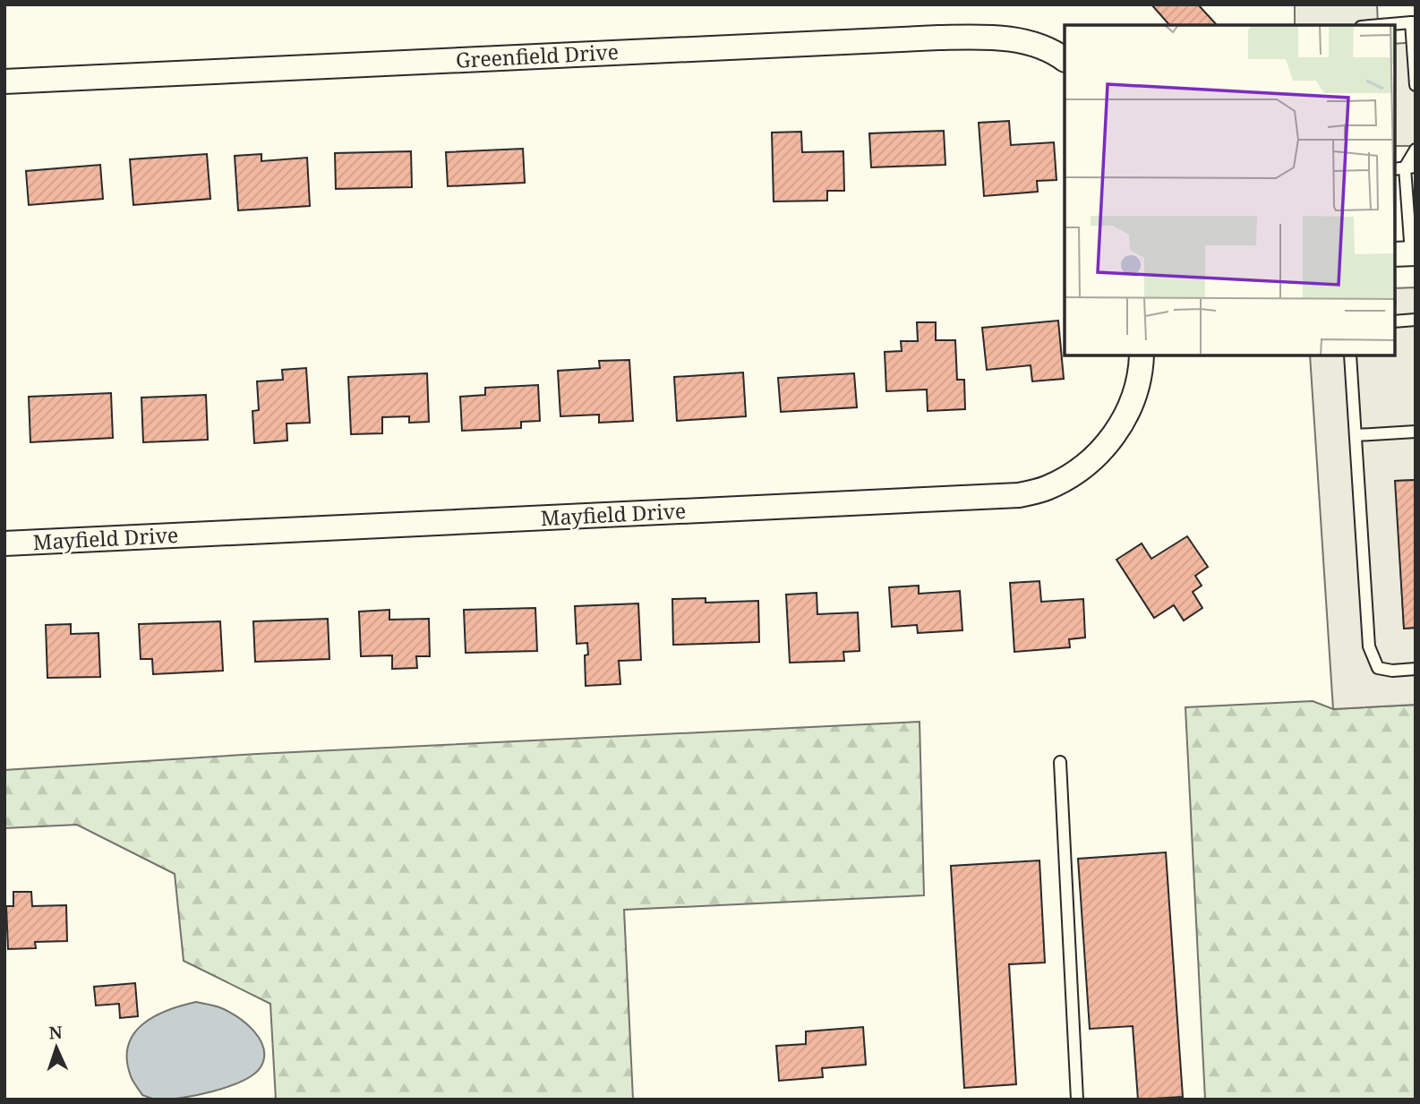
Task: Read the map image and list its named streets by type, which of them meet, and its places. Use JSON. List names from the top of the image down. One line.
{"streets":{"street":["Greenfield Drive","Mayfield Drive"]},"north":"top"}
